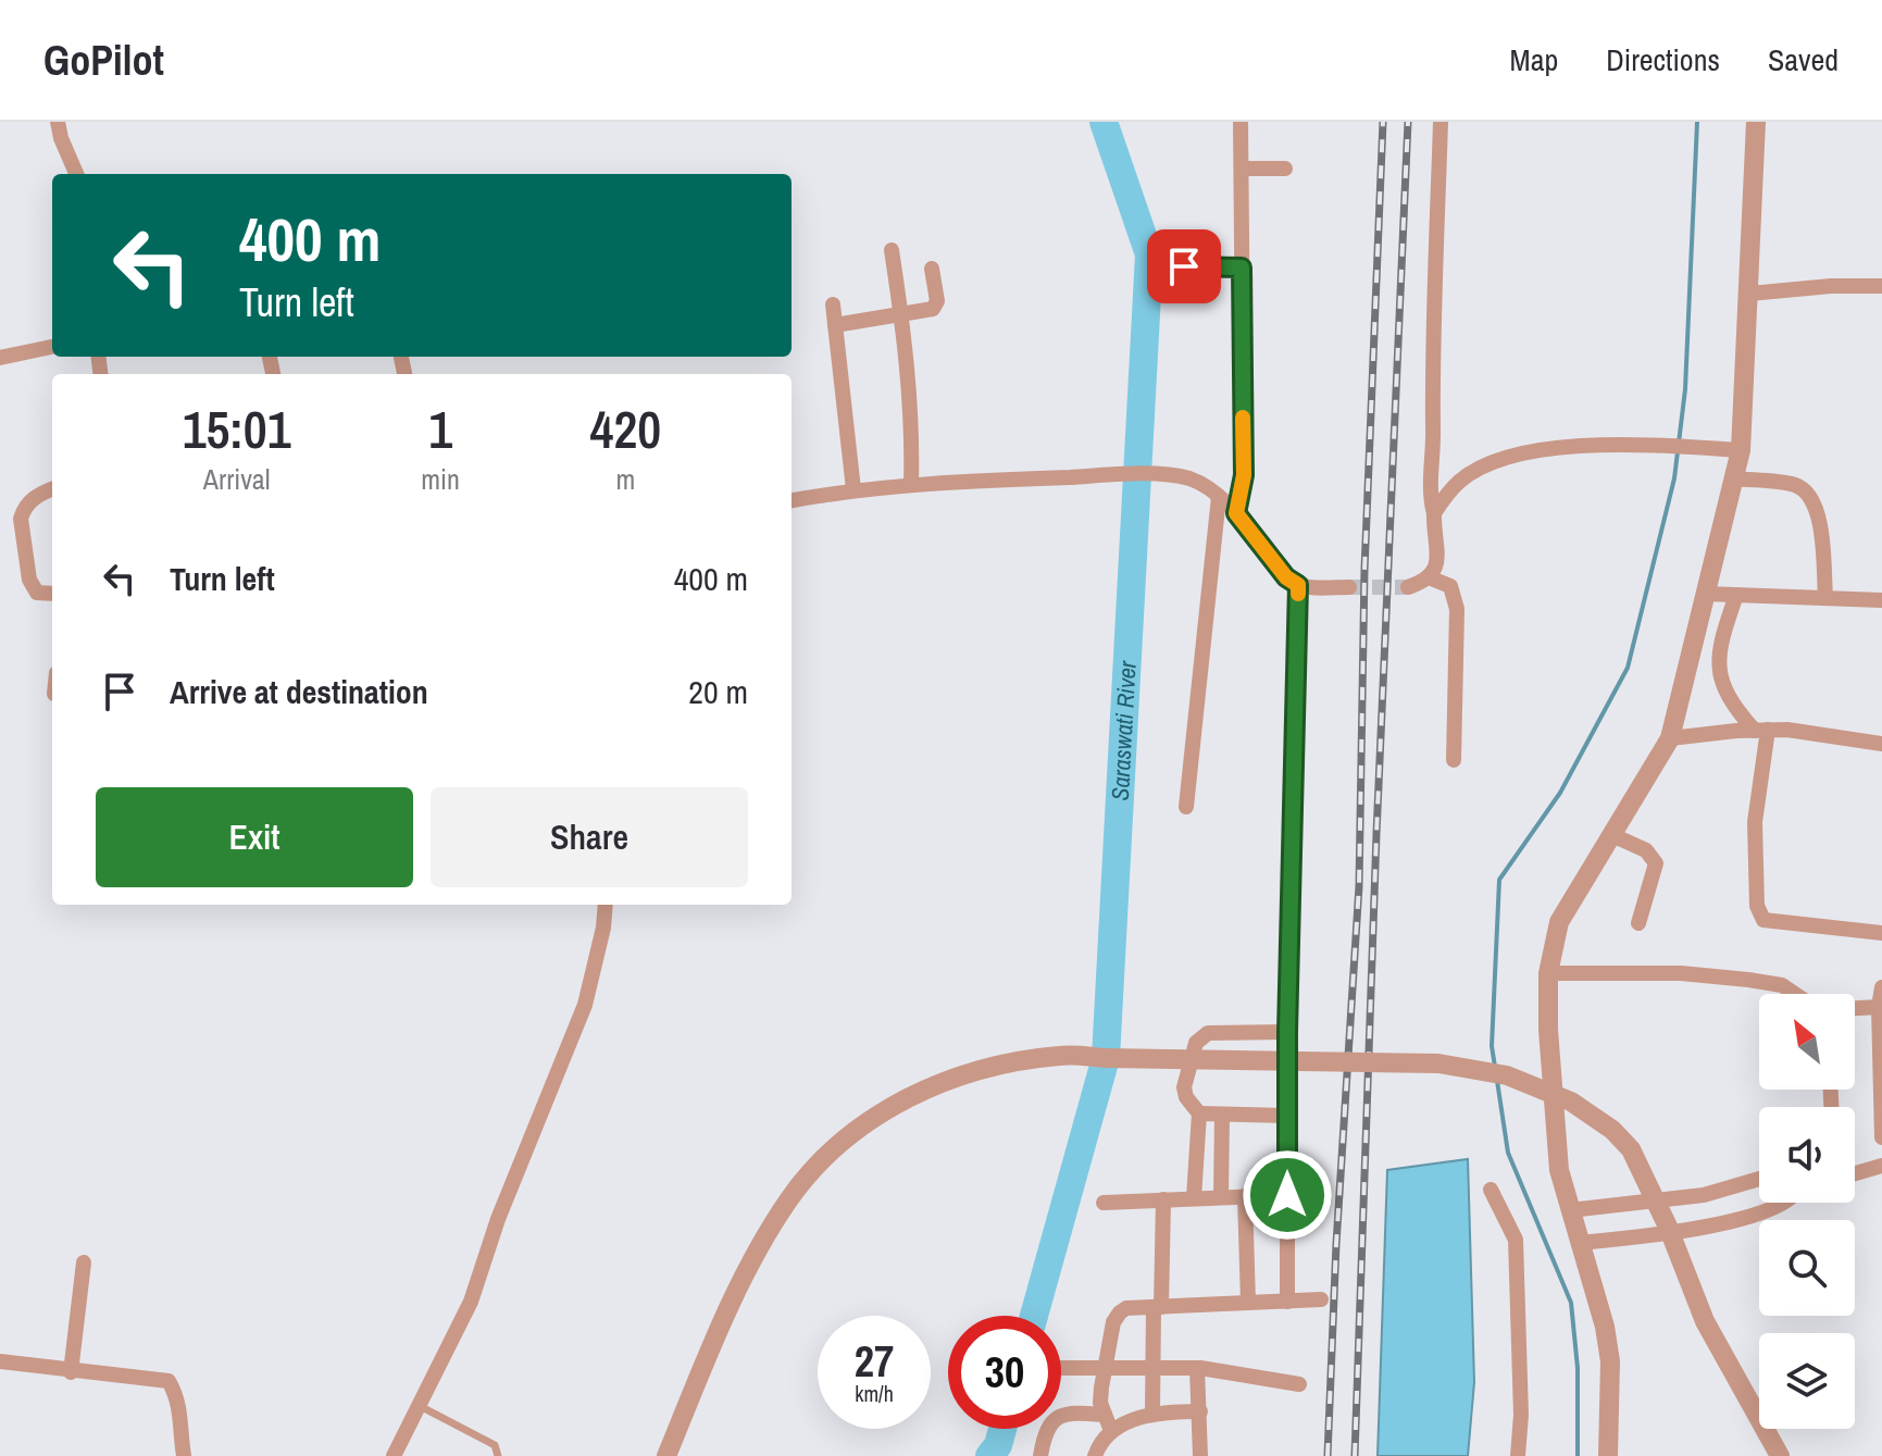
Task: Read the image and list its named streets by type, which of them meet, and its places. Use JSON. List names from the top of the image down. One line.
{"water":["Saraswati River"],"north":"top left","page":{"header":"GoPilot","nav":["Map","Directions","Saved"],"turn":["400 m","Turn left"],"eta":["15:01","Arrival","1","min","420","m"],"list":[{"name":"Turn left","value":"400 m"},{"name":"Arrive at destination","value":"20 m"}],"buttons":["Exit","Share"],"speed":"27 km/h","limit":"30"}}
